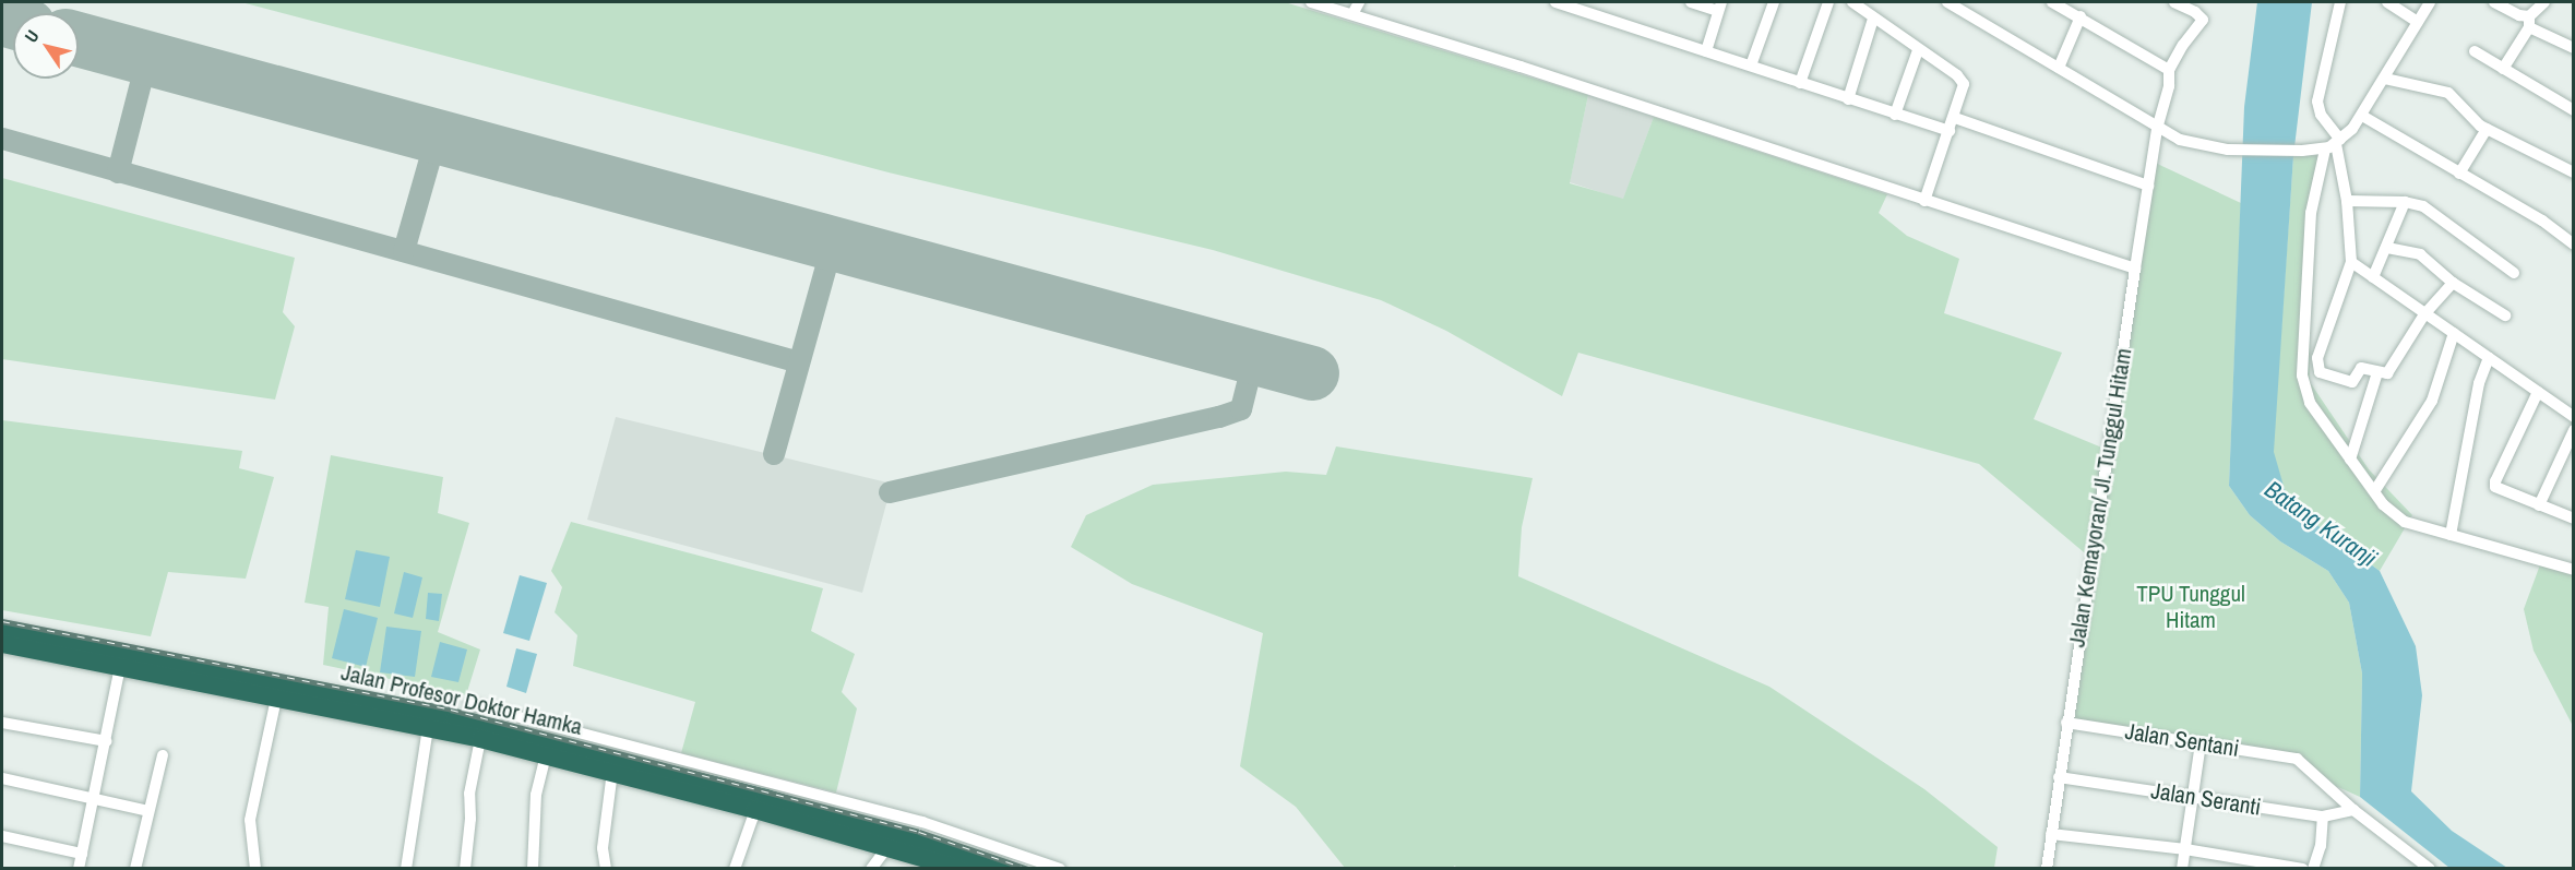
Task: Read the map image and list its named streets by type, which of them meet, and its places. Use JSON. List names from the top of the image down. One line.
{"streets":{"highway":["Jalan Profesor Doktor Hamka"],"street":["Jalan Kemayoran/ Jl. Tunggul Hitam","Jalan Sentani","Jalan Seranti"]},"crossings":[["Jalan Kemayoran/ Jl. Tunggul Hitam","Jalan Sentani"],["Jalan Kemayoran/ Jl. Tunggul Hitam","Jalan Seranti"],["Jalan Sentani","Jalan Seranti"]],"water":["Batang Kuranji"],"parks":["TPU Tunggul Hitam"],"north":"top left"}
